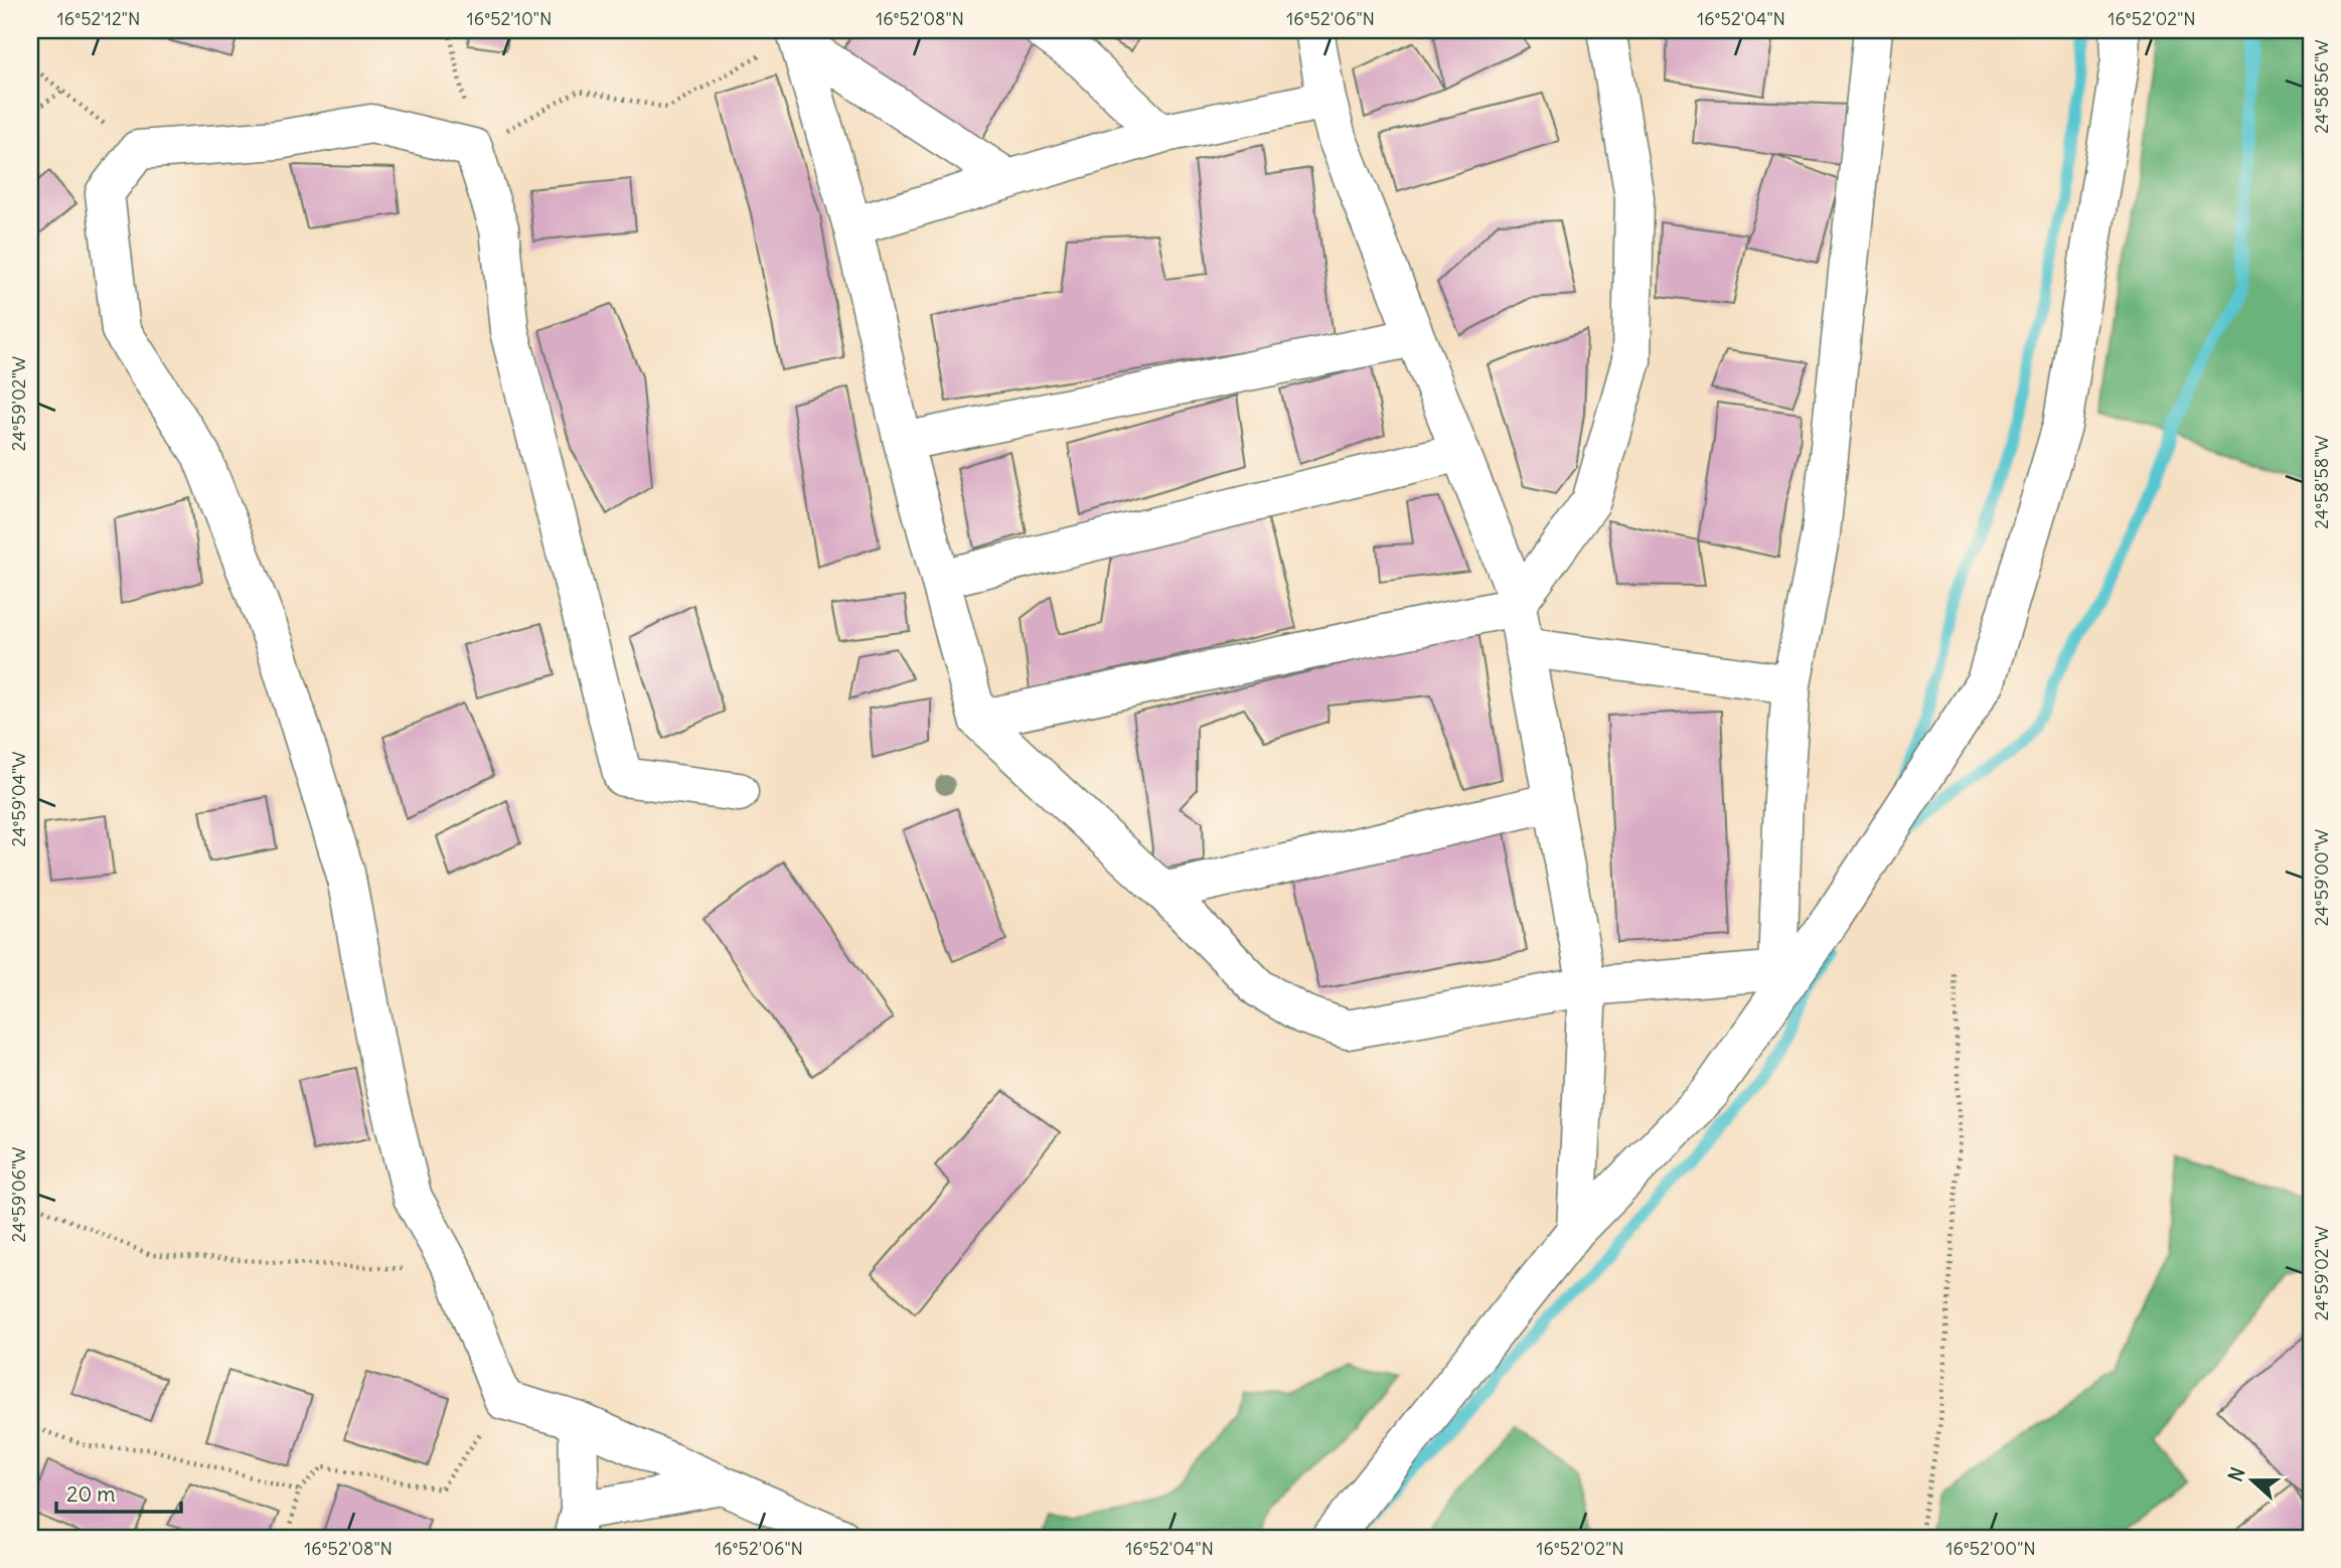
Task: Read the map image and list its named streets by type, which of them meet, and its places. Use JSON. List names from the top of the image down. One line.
{"scale_bar":"20 m","north":"left","coordinates":["16°52'12\"N","16°52'10\"N","16°52'08\"N","16°52'06\"N","16°52'04\"N","16°52'02\"N","24°58'56\"W","24°59'02\"W","24°58'58\"W","24°59'04\"W","24°59'00\"W","24°59'06\"W","16°52'00\"N"]}
